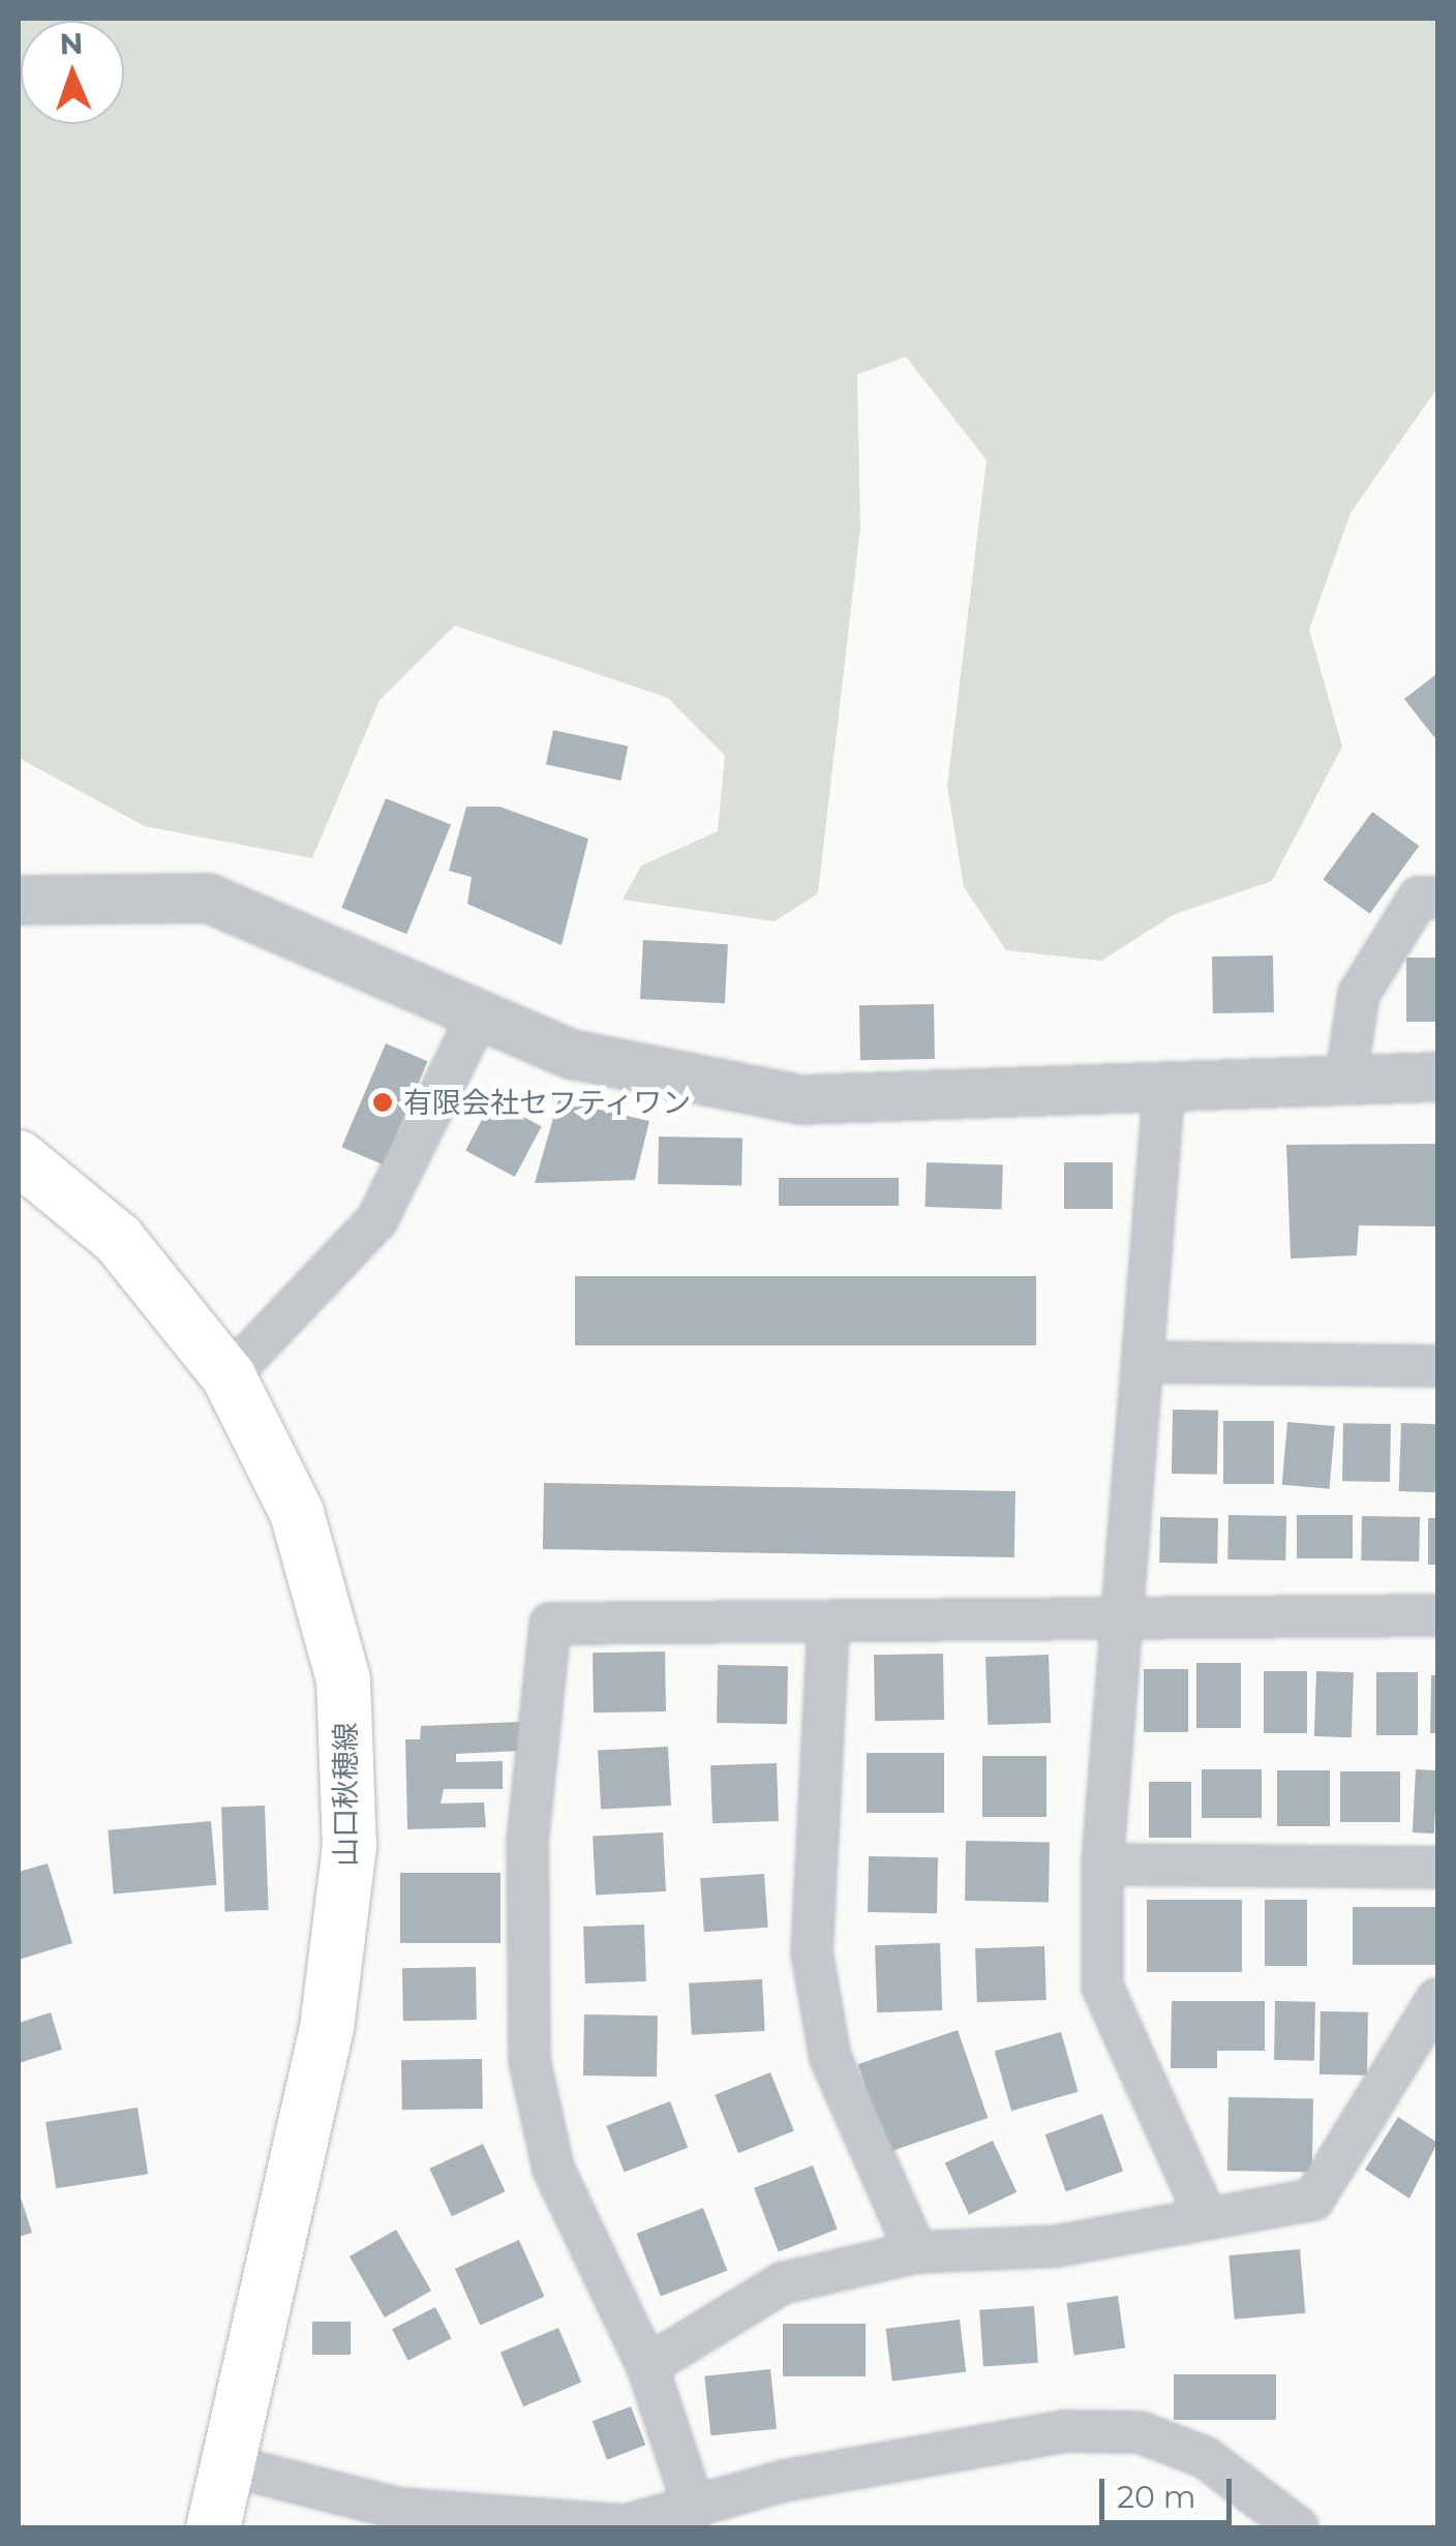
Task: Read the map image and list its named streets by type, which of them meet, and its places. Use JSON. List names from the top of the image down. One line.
{"streets":{"main road":["山口秋穂線"]},"places":["有限会社セフティワン"],"scale_bar":"20 m","north":"top"}
